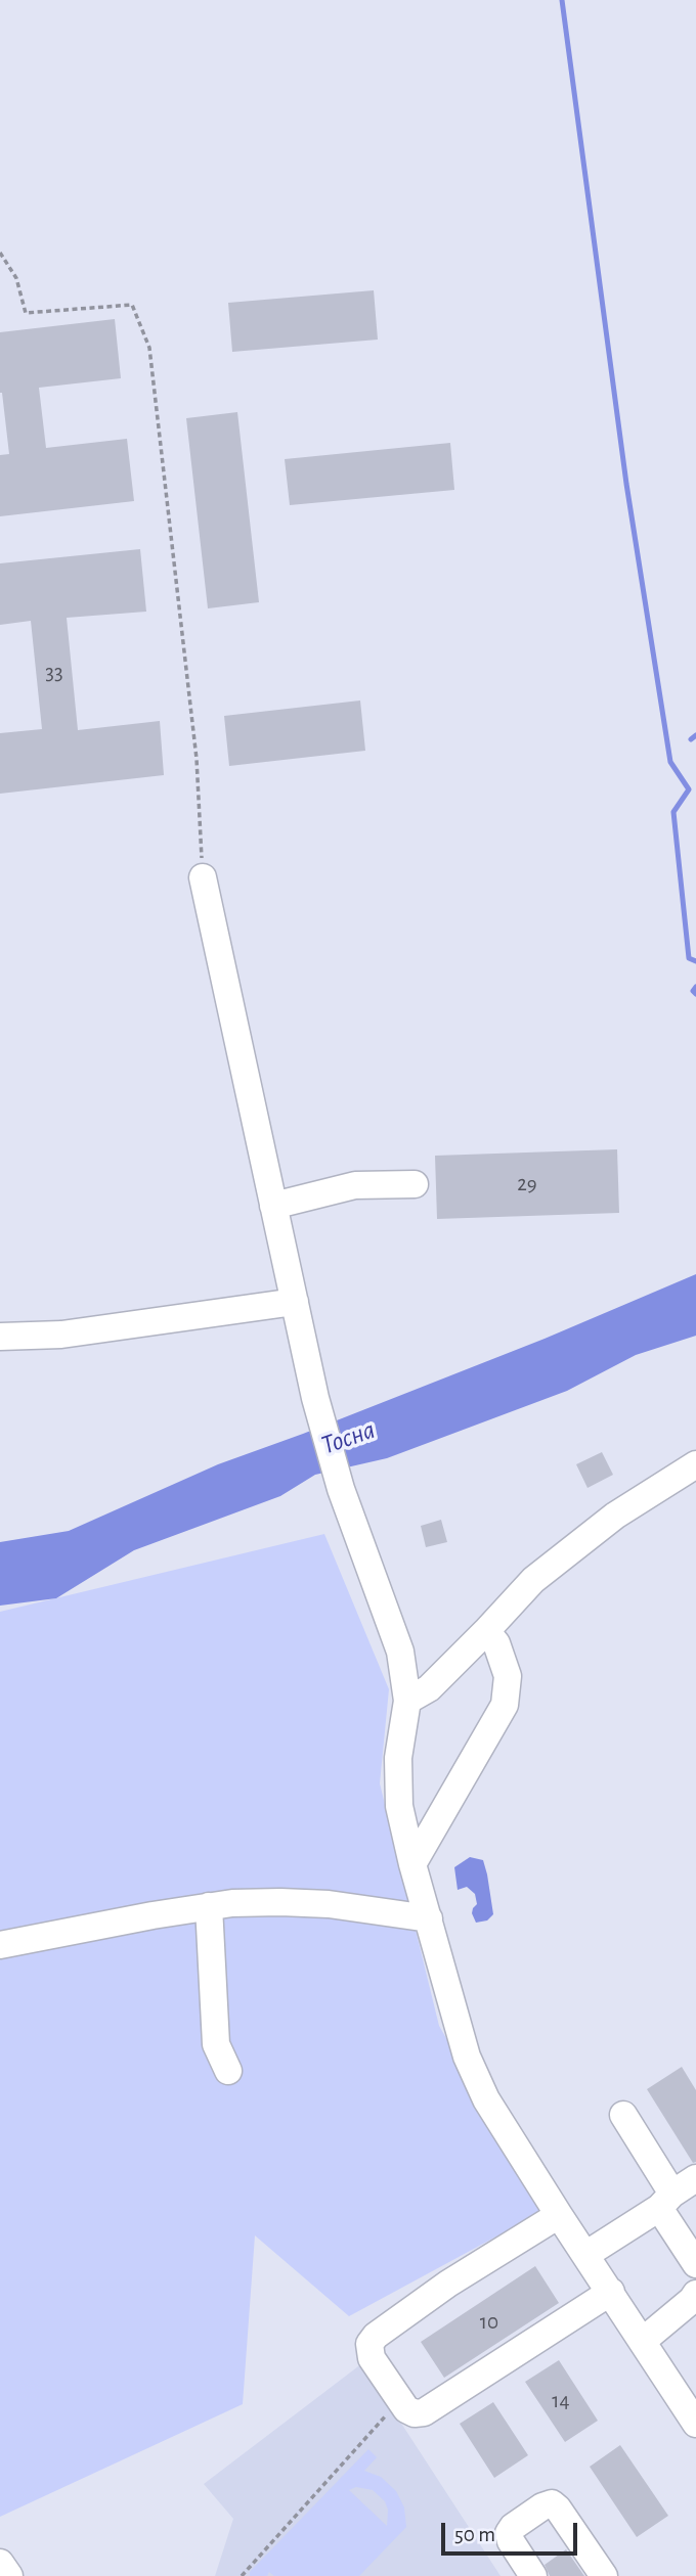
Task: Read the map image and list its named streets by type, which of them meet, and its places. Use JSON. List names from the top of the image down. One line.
{"water":["Тосна"],"house_numbers":["33","29","10","14"],"scale_bar":"50 m"}
